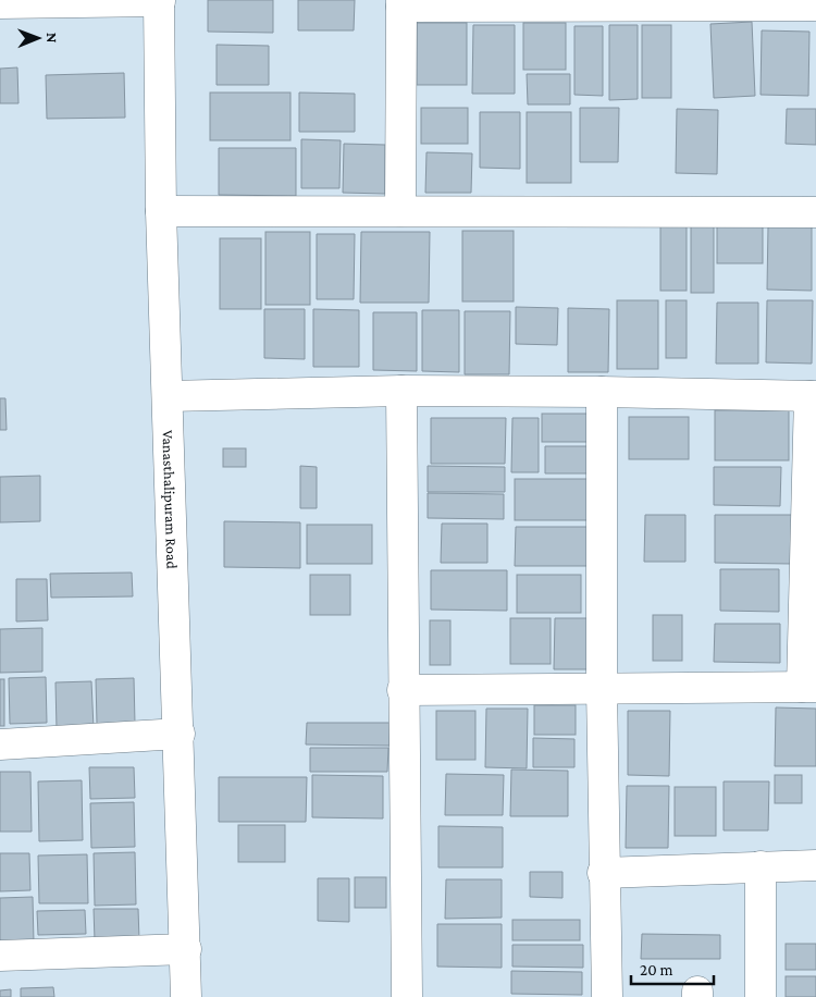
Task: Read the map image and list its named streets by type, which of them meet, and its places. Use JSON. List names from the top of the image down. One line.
{"streets":{"street":["Vanasthalipuram Road"]},"scale_bar":"20 m","north":"right"}
